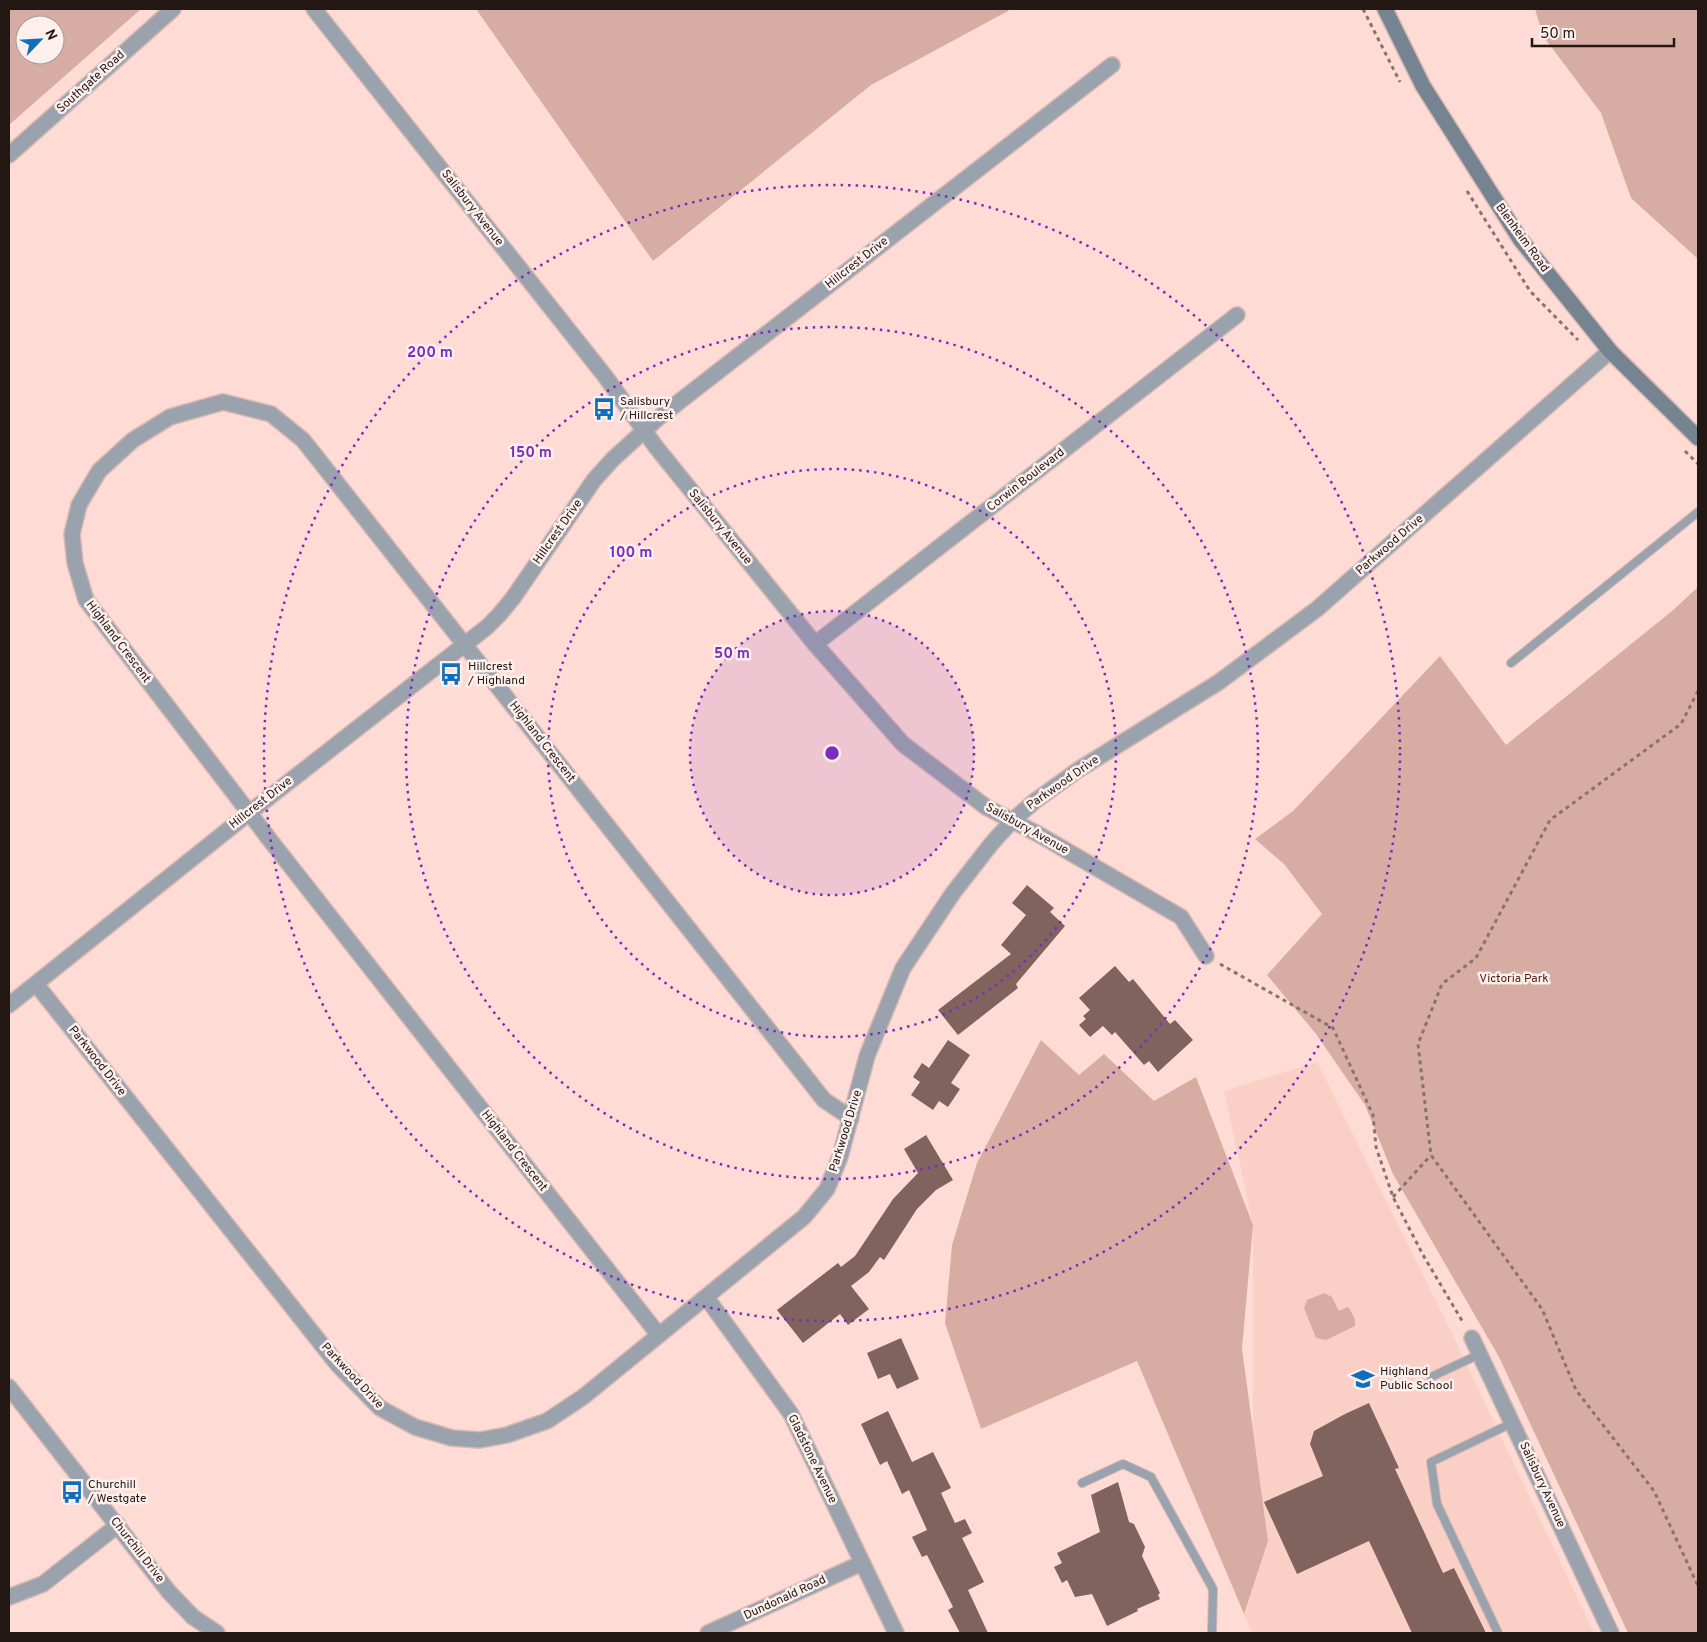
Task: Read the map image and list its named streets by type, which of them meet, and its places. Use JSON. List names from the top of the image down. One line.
{"streets":{"main road":["Blenheim Road"],"street":["Southgate Road","Salisbury Avenue","Hillcrest Drive","Corwin Boulevard","Parkwood Drive","Highland Crescent","Gladstone Avenue","Churchill Drive","Dundonald Road"]},"crossings":[["Salisbury Avenue","Hillcrest Drive"],["Salisbury Avenue","Corwin Boulevard"],["Salisbury Avenue","Parkwood Drive"],["Blenheim Road","Parkwood Drive"],["Hillcrest Drive","Parkwood Drive"],["Hillcrest Drive","Highland Crescent"],["Parkwood Drive","Highland Crescent"],["Parkwood Drive","Gladstone Avenue"],["Gladstone Avenue","Dundonald Road"]],"parks":["Victoria Park"],"places":{"bus stop":["Salisbury / Hillcrest","Hillcrest / Highland","Churchill / Westgate"],"school or university":["Highland Public School"]},"scale_bar":"50 m","north":"top right","rings":["200 m","150 m","100 m","50 m"]}
